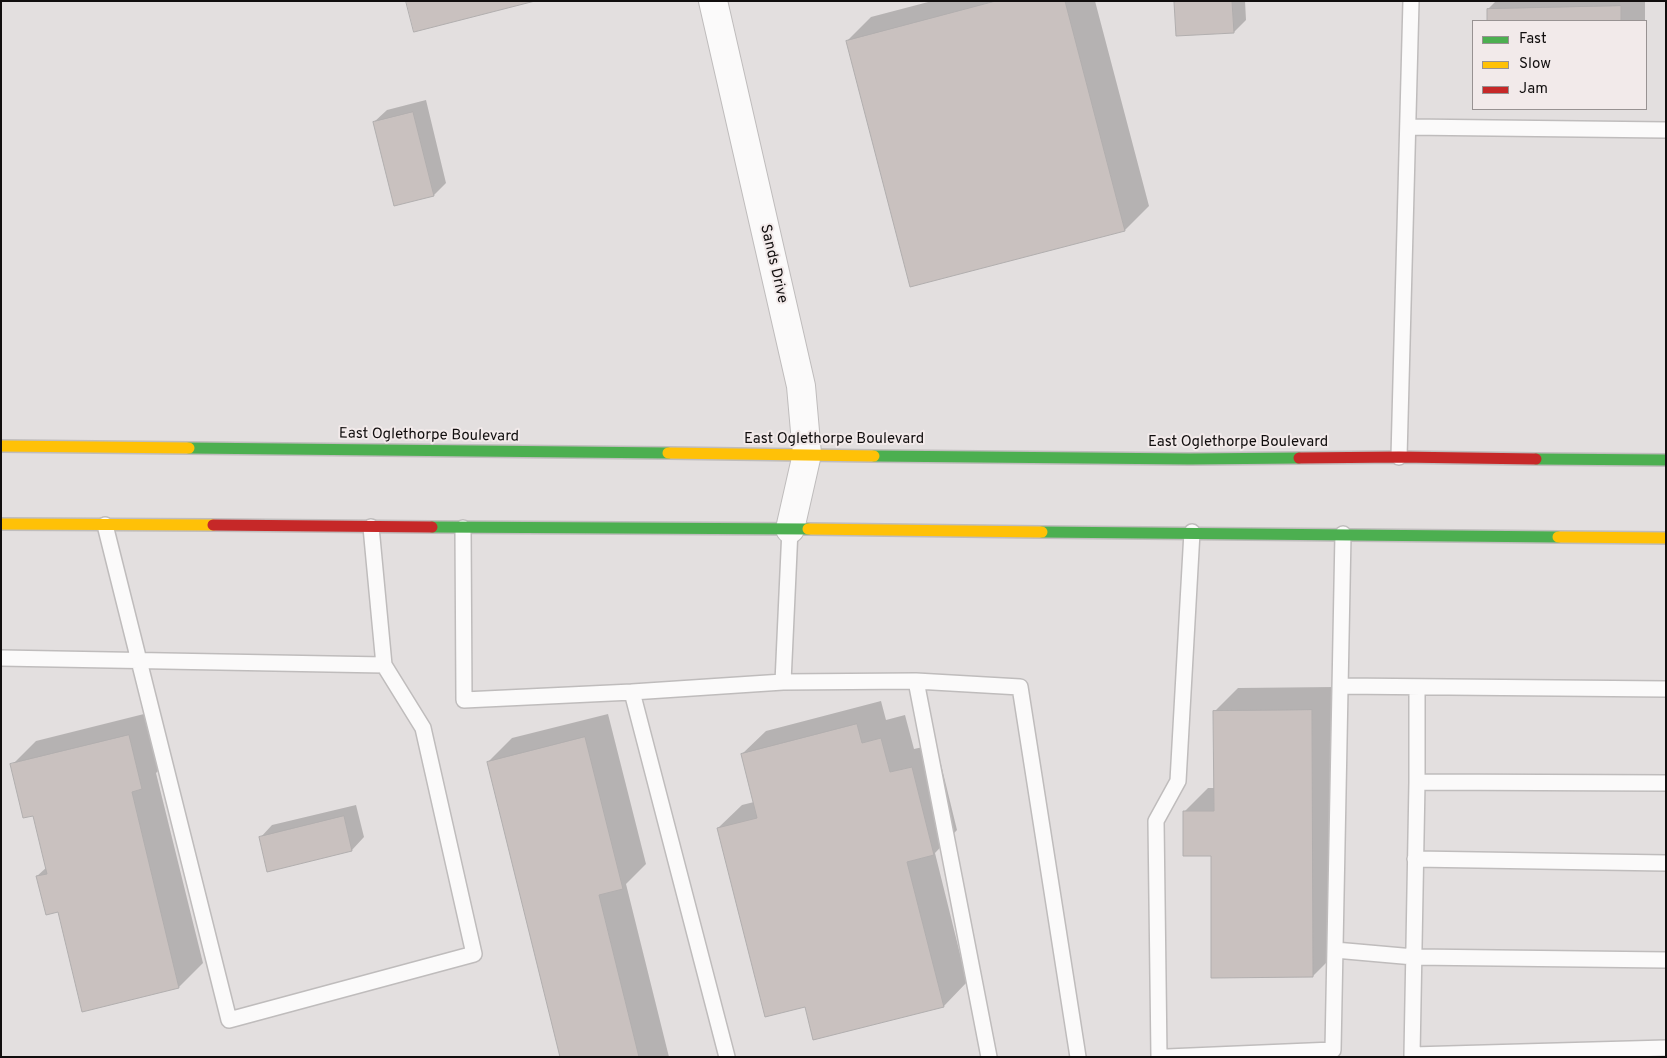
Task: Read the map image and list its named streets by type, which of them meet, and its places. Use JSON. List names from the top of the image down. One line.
{"streets":{"main road":["East Oglethorpe Boulevard"],"street":["Sands Drive"]},"crossings":[["Sands Drive","East Oglethorpe Boulevard"]],"legend":["Fast","Slow","Jam"]}
